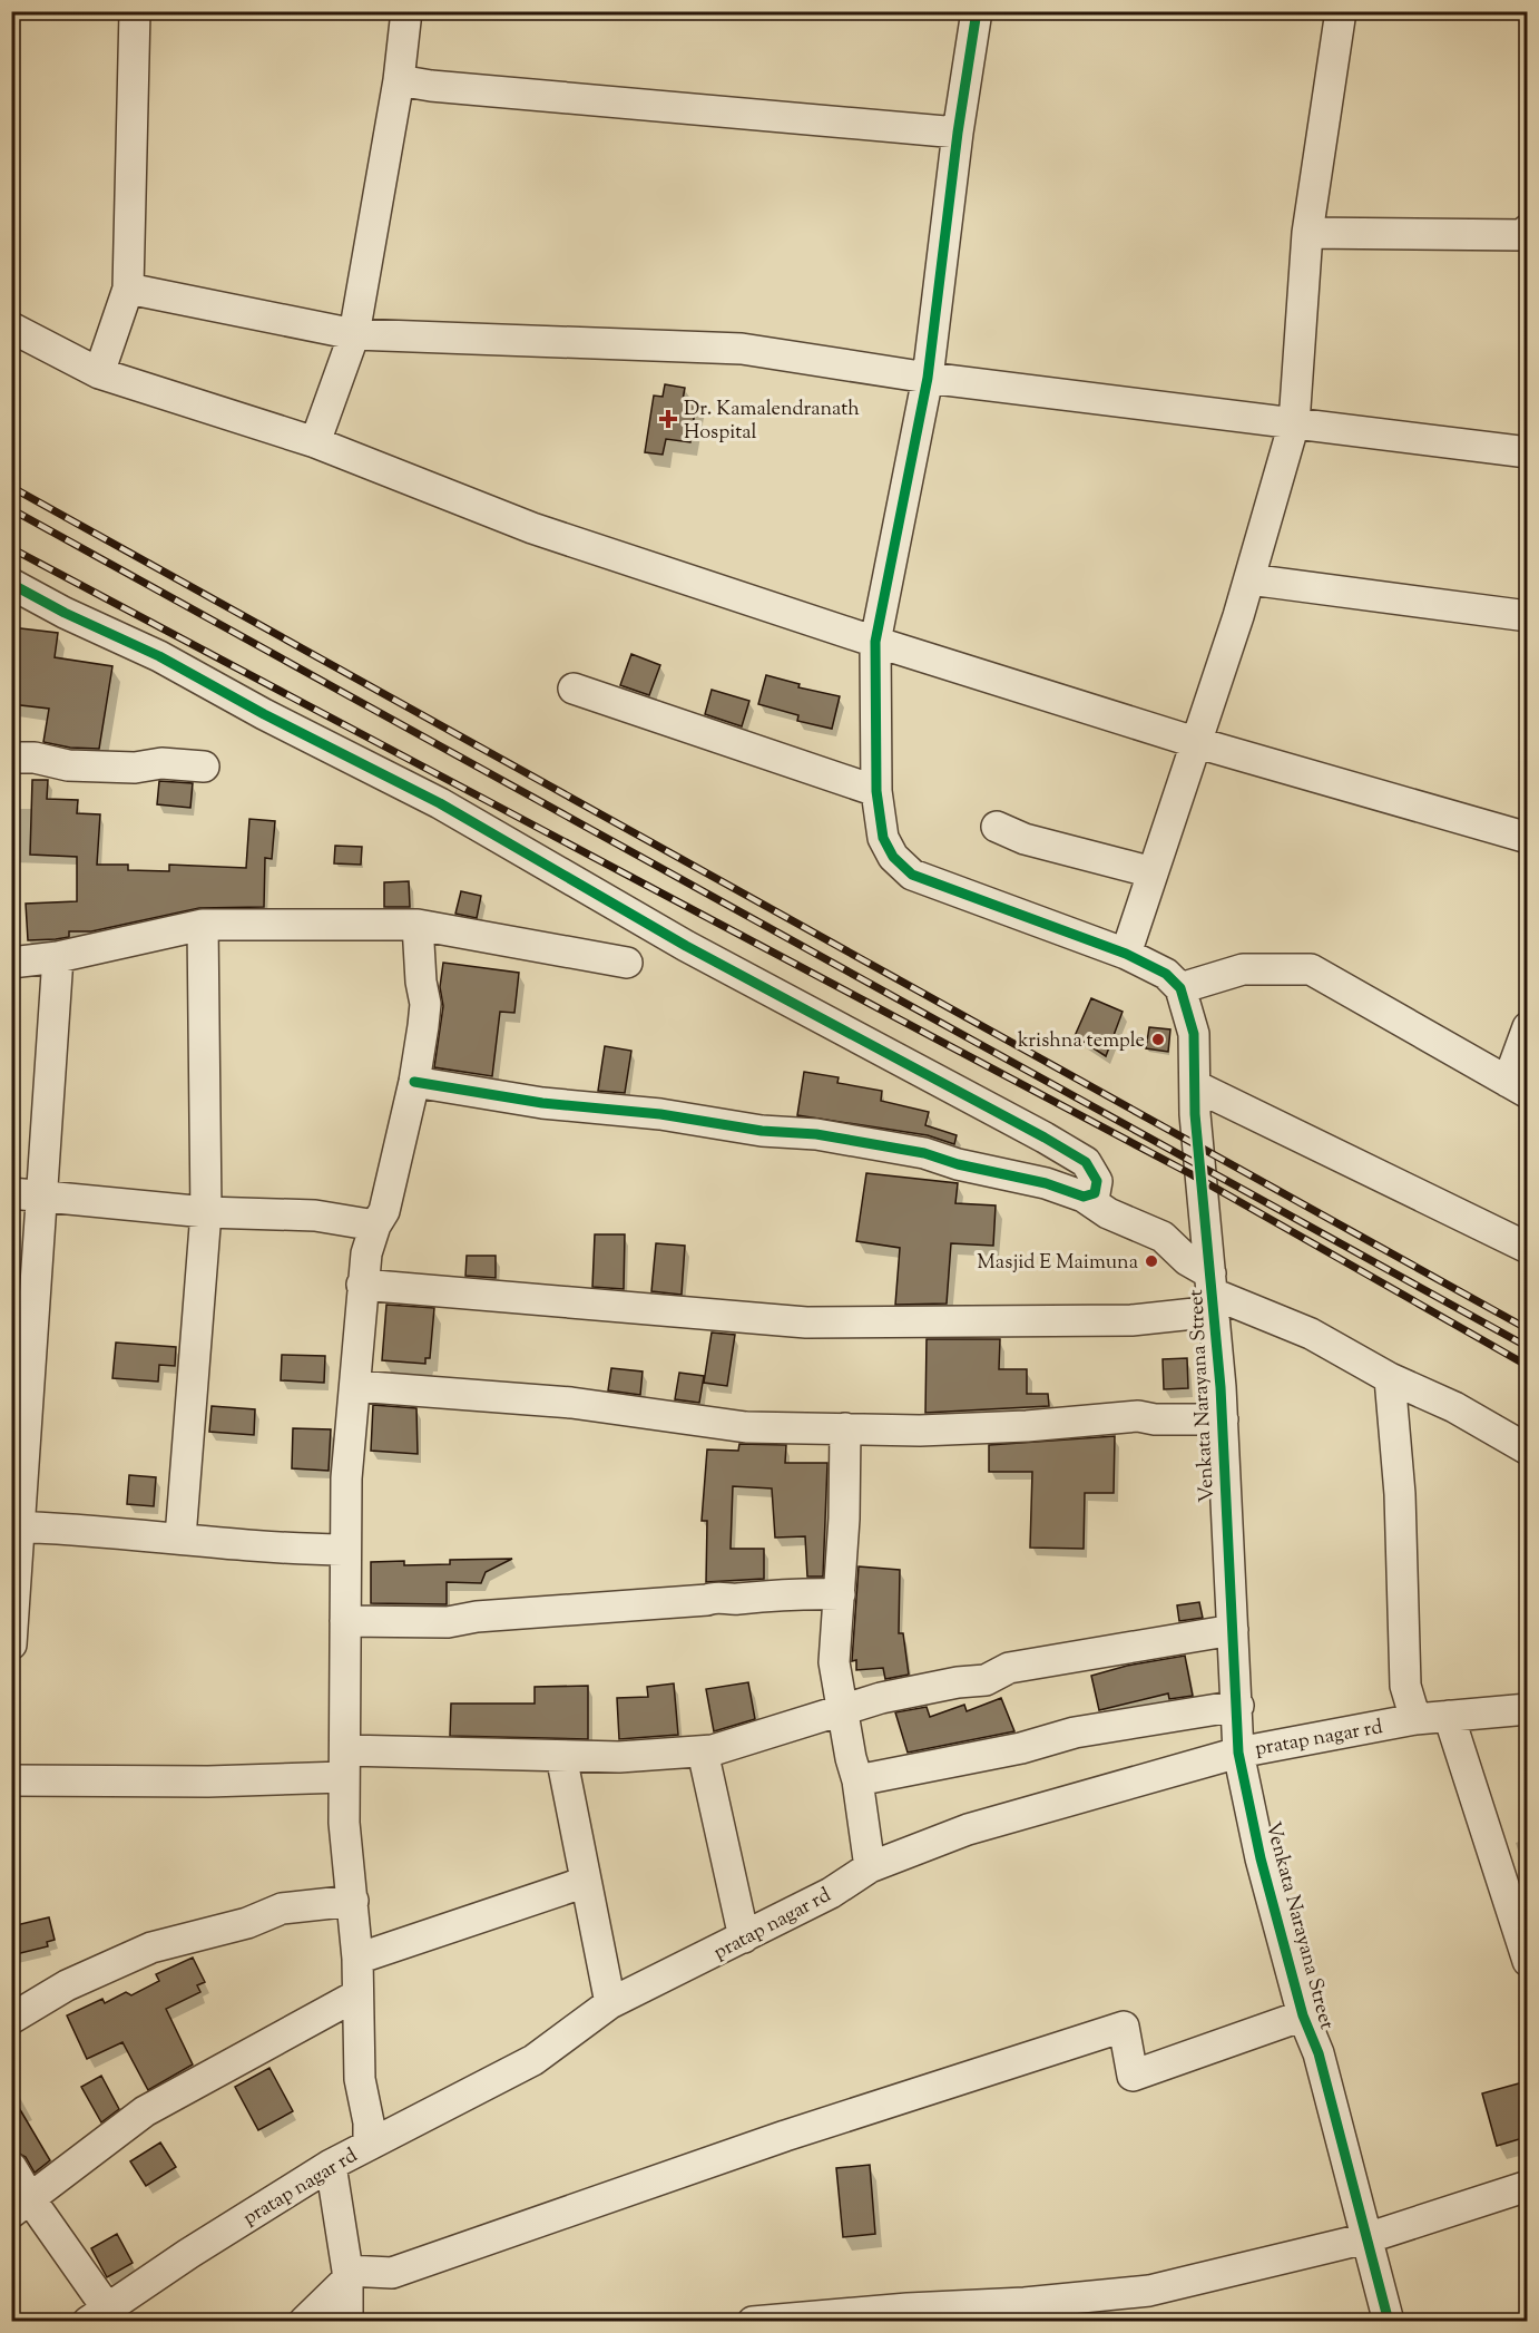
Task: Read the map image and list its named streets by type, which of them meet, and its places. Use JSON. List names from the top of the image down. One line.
{"streets":{"street":["Venkata Narayana Street","pratap nagar rd"]},"crossings":[["Venkata Narayana Street","pratap nagar rd"]],"places":{"health":["Dr. Kamalendranath Hospital"],"other":["krishna temple","Masjid E Maimuna"]}}
